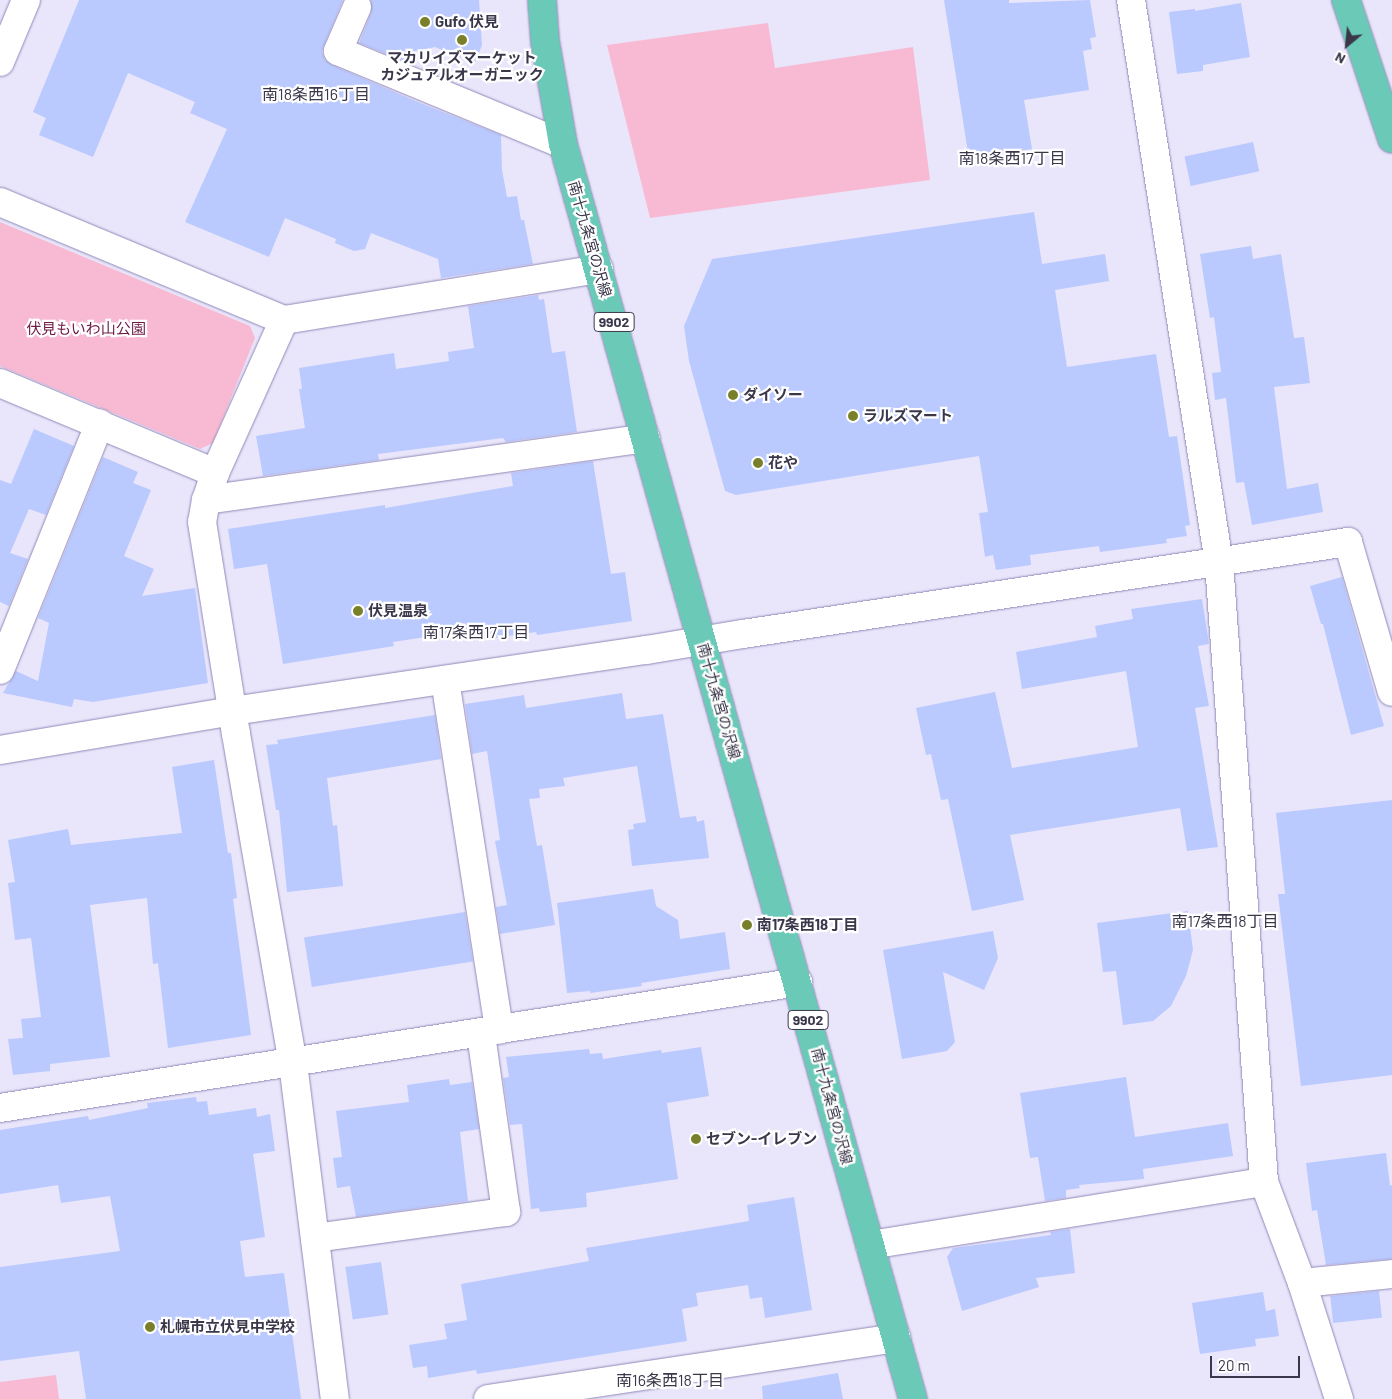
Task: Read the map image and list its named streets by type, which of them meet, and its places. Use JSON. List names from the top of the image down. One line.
{"streets":{"main road":["南十九条宮の沢線","9902"]},"districts":["南18条西16丁目","南18条西17丁目","南17条西17丁目","南17条西18丁目","南16条西18丁目"],"parks":["伏見もいわ山公園"],"places":["Gufo 伏見","マカリイズマーケット カジュアルオーガニック","ダイソー","ラルズマート","花や","伏見温泉","南17条西18丁目","セブン-イレブン","札幌市立伏見中学校"],"scale_bar":"20 m","north":"bottom left"}
